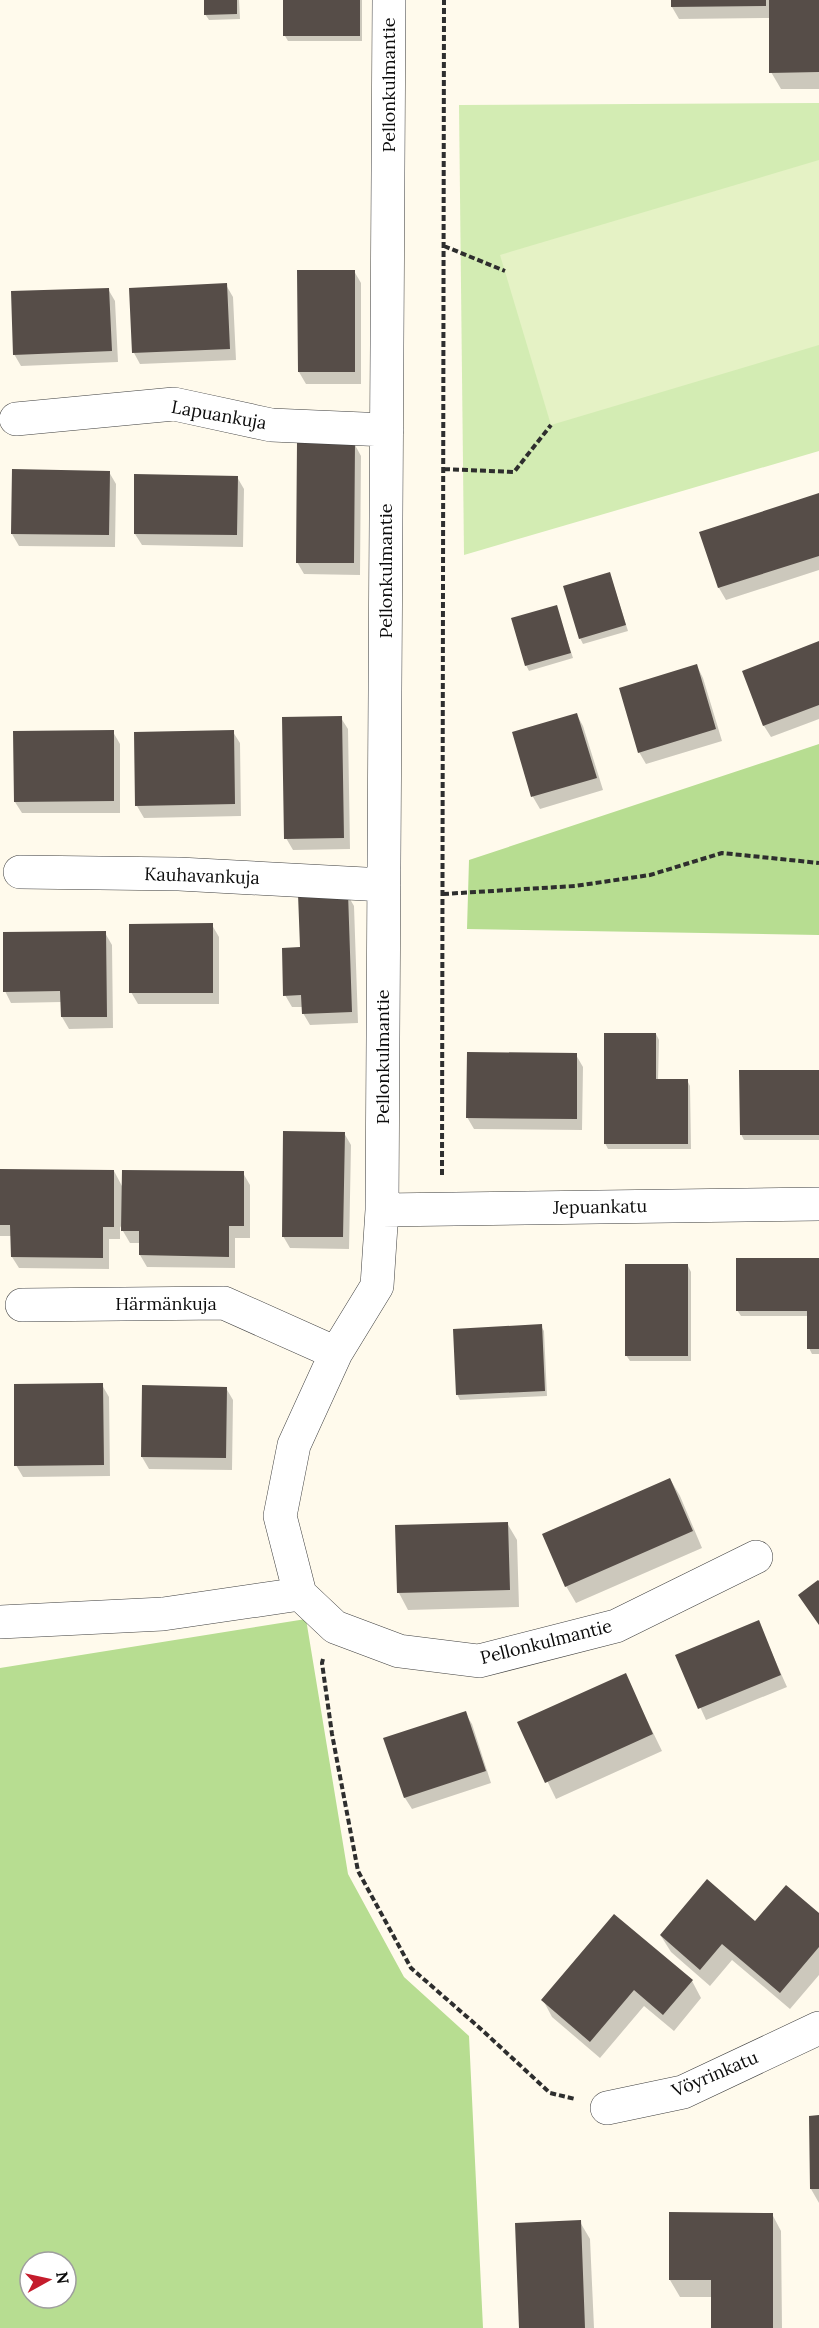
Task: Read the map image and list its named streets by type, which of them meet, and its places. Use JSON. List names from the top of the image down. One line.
{"streets":{"street":["Pellonkulmantie","Lapuankuja","Kauhavankuja","Jepuankatu","Härmänkuja","Vöyrinkatu"]},"crossings":[["Pellonkulmantie","Lapuankuja"],["Pellonkulmantie","Kauhavankuja"],["Pellonkulmantie","Jepuankatu"],["Pellonkulmantie","Härmänkuja"]],"north":"right"}
